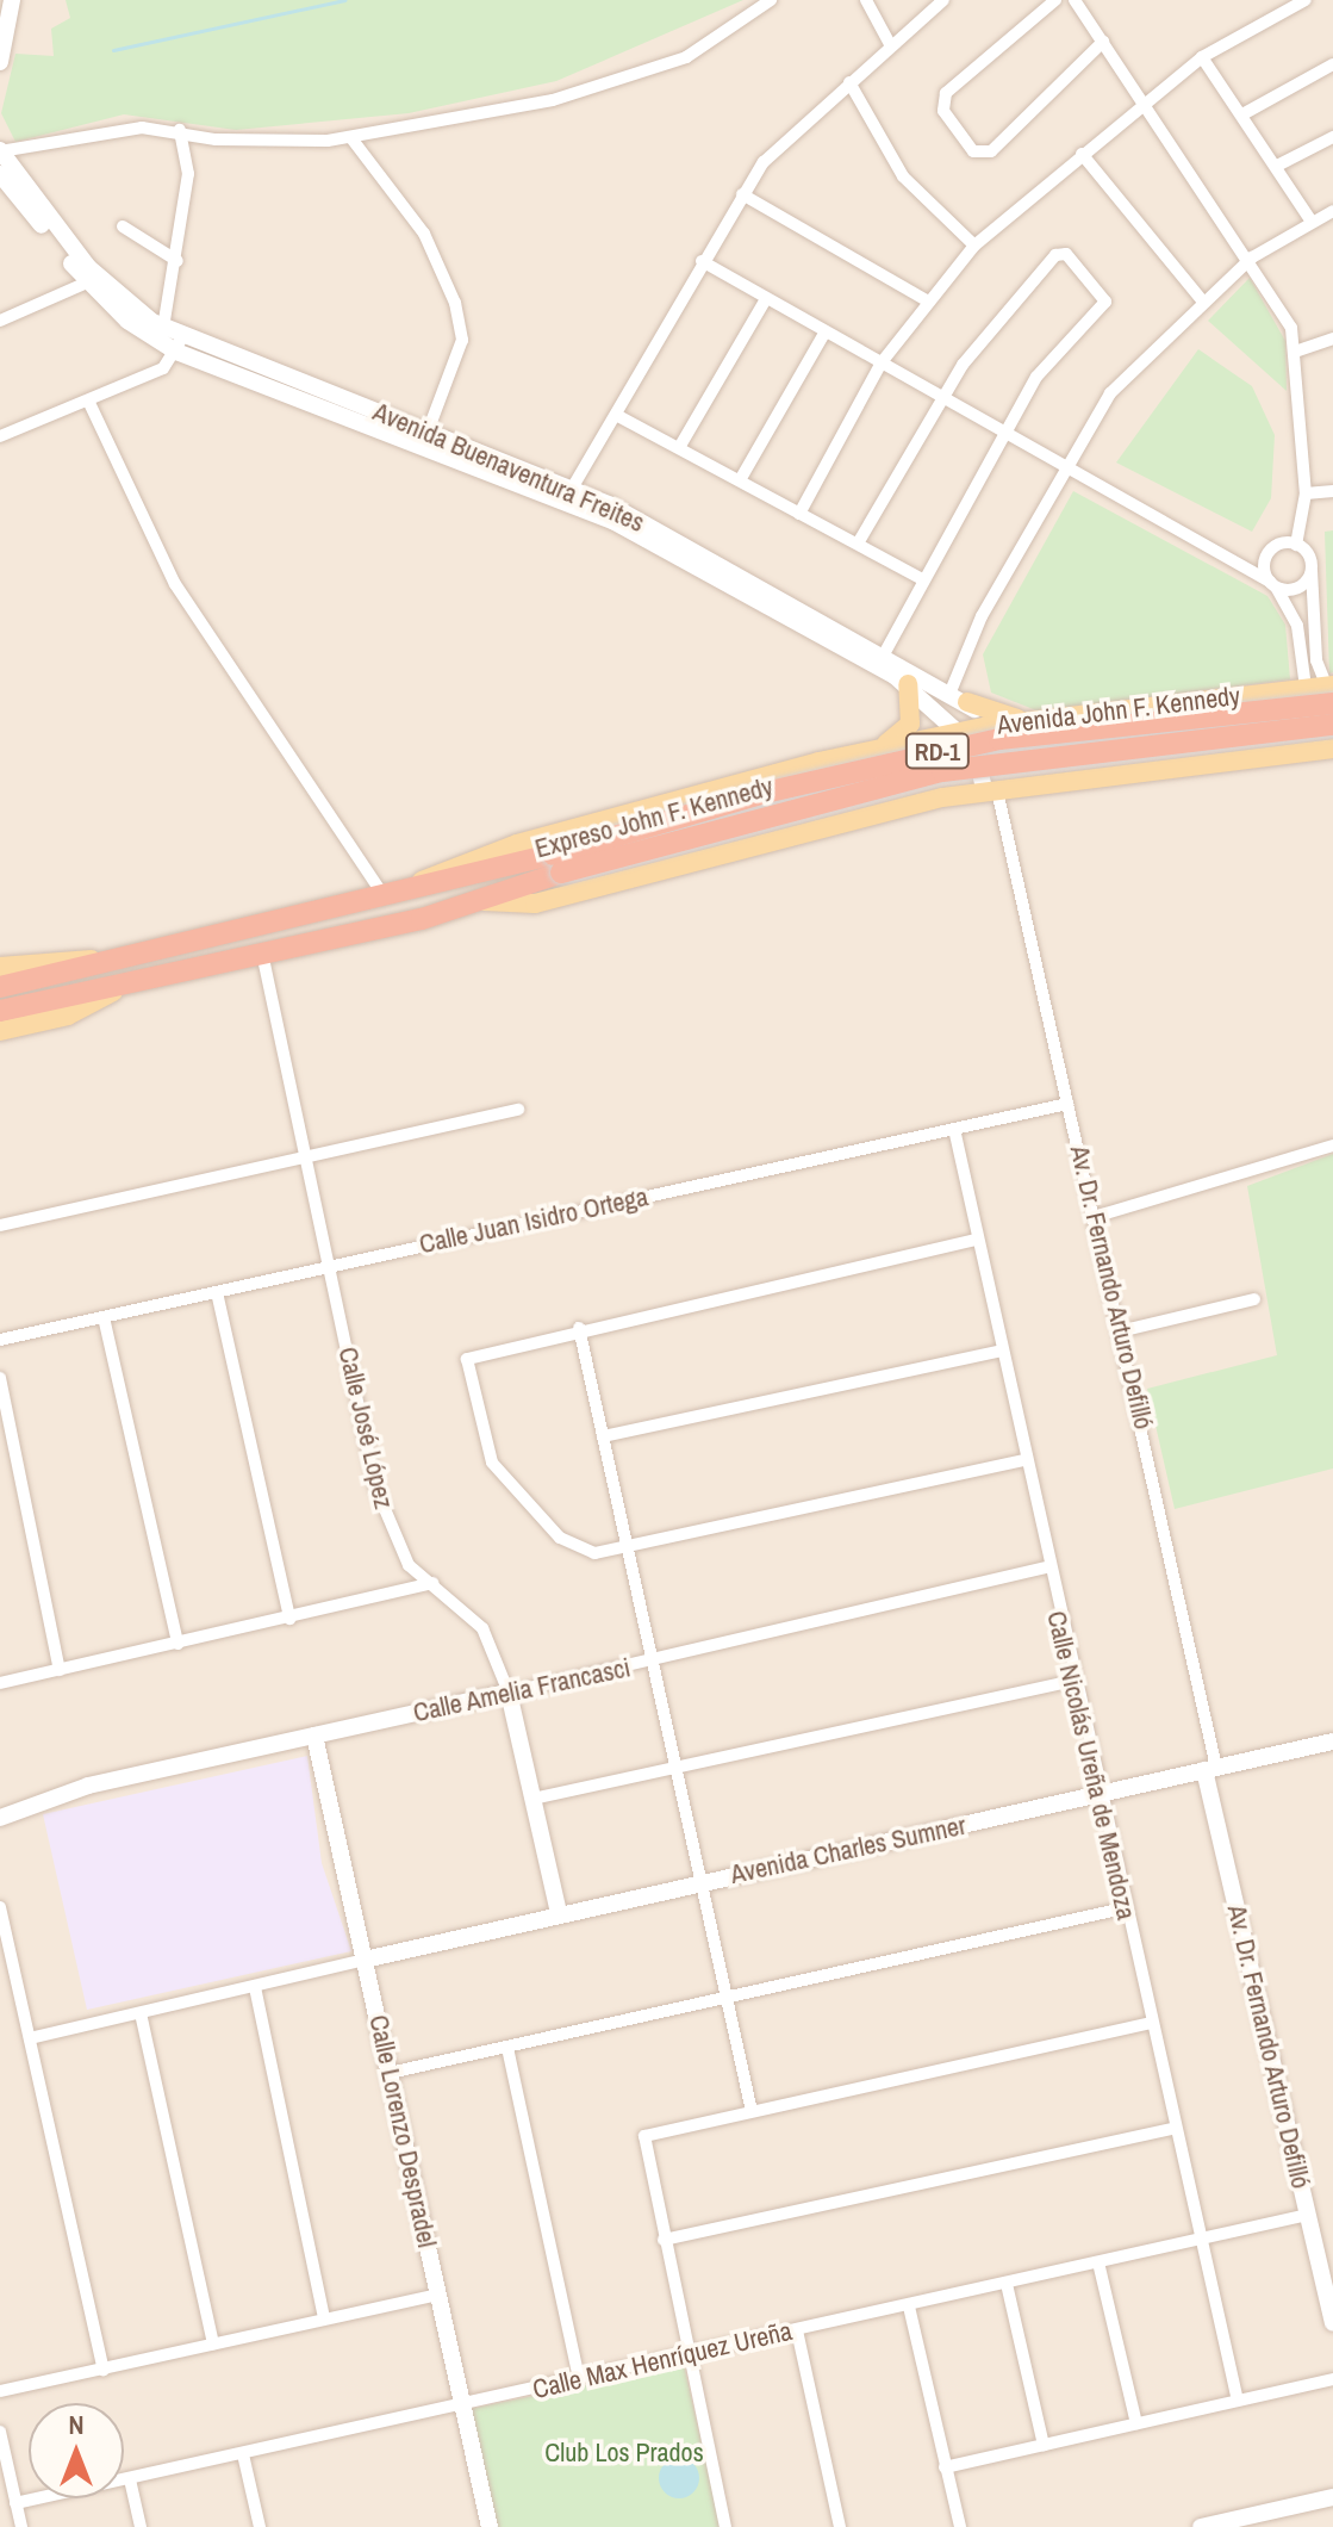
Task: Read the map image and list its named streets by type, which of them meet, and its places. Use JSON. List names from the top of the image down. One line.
{"streets":{"highway":["RD-1","Expreso John F. Kennedy"],"main road":["Avenida John F. Kennedy"],"street":["Avenida Buenaventura Freites","Calle Juan Isidro Ortega","Av. Dr. Fernando Arturo Defilló","Calle José López","Calle Amelia Francasci","Calle Nicolás Ureña de Mendoza","Avenida Charles Sumner","Calle Lorenzo Despradel","Calle Max Henríquez Ureña"]},"crossings":[["Avenida Buenaventura Freites","Avenida John F. Kennedy"],["Avenida Buenaventura Freites","RD-1"],["Avenida Buenaventura Freites","Av. Dr. Fernando Arturo Defilló"],["Avenida John F. Kennedy","Expreso John F. Kennedy"],["RD-1","Expreso John F. Kennedy"],["RD-1","Av. Dr. Fernando Arturo Defilló"],["Expreso John F. Kennedy","Calle José López"],["Calle Juan Isidro Ortega","Av. Dr. Fernando Arturo Defilló"],["Calle Juan Isidro Ortega","Calle José López"],["Calle Juan Isidro Ortega","Calle Nicolás Ureña de Mendoza"],["Av. Dr. Fernando Arturo Defilló","Avenida Charles Sumner"],["Av. Dr. Fernando Arturo Defilló","Calle Max Henríquez Ureña"],["Calle José López","Calle Amelia Francasci"],["Calle José López","Avenida Charles Sumner"],["Calle Amelia Francasci","Calle Nicolás Ureña de Mendoza"],["Calle Amelia Francasci","Calle Lorenzo Despradel"],["Calle Nicolás Ureña de Mendoza","Avenida Charles Sumner"],["Calle Nicolás Ureña de Mendoza","Calle Max Henríquez Ureña"],["Avenida Charles Sumner","Calle Lorenzo Despradel"],["Calle Lorenzo Despradel","Calle Max Henríquez Ureña"]],"parks":["Club Los Prados"],"north":"top"}
